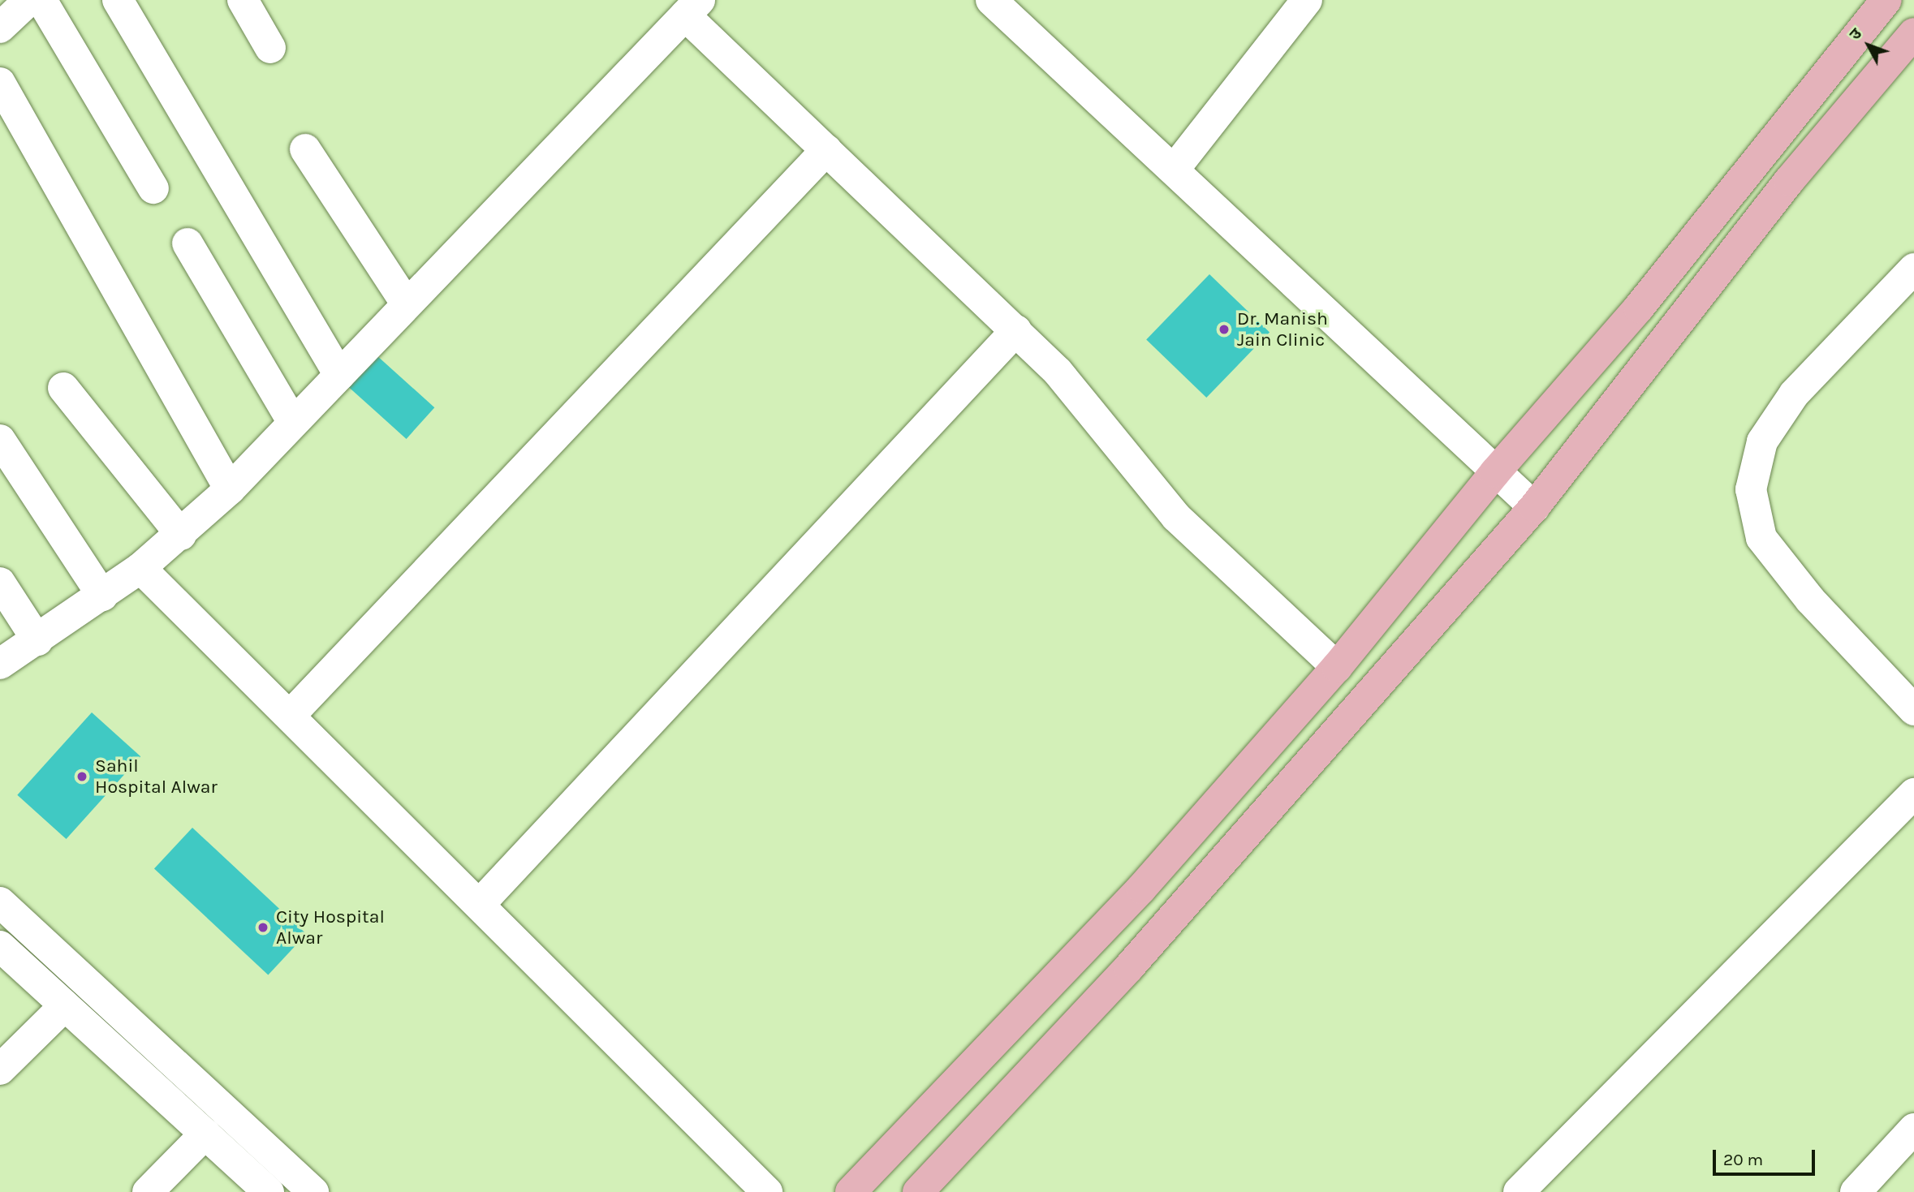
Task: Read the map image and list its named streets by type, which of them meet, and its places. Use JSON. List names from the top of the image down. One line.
{"places":["Dr. Manish Jain Clinic","Sahil Hospital Alwar","City Hospital Alwar"],"scale_bar":"20 m","north":"top left"}
